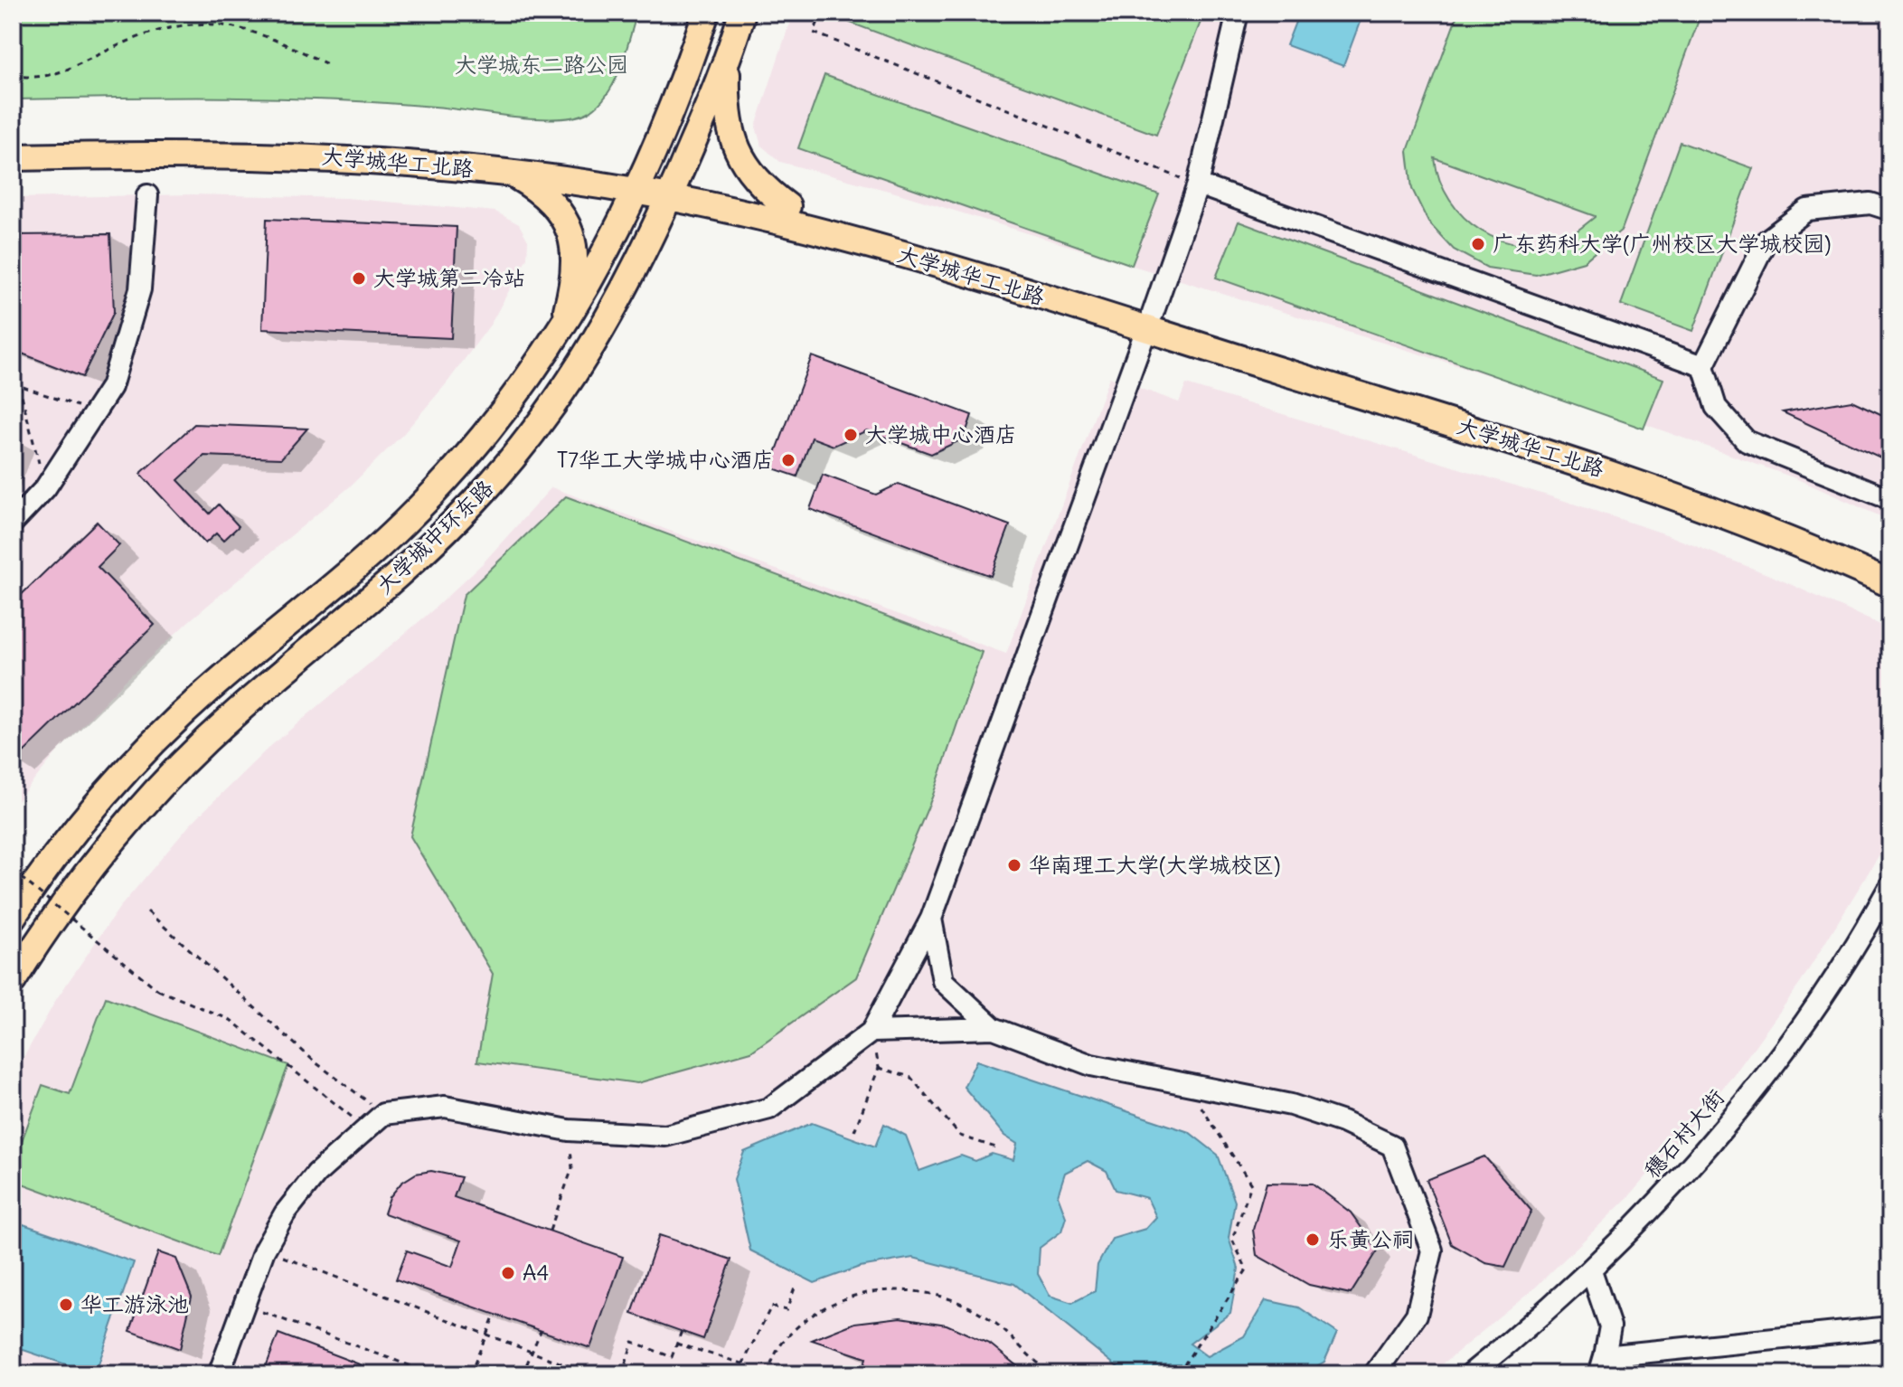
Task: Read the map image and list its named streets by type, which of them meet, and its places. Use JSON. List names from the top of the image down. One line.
{"streets":{"main road":["大学城华工北路","大学城中环东路"],"street":["穗石村大街"]},"crossings":[["大学城华工北路","大学城中环东路"]],"parks":["大学城东二路公园"],"places":["广东药科大学(广州校区大学城校园)","大学城第二冷站","大学城中心酒店","T7华工大学城中心酒店","华南理工大学(大学城校区)","乐黄公祠","A4","华工游泳池"]}
